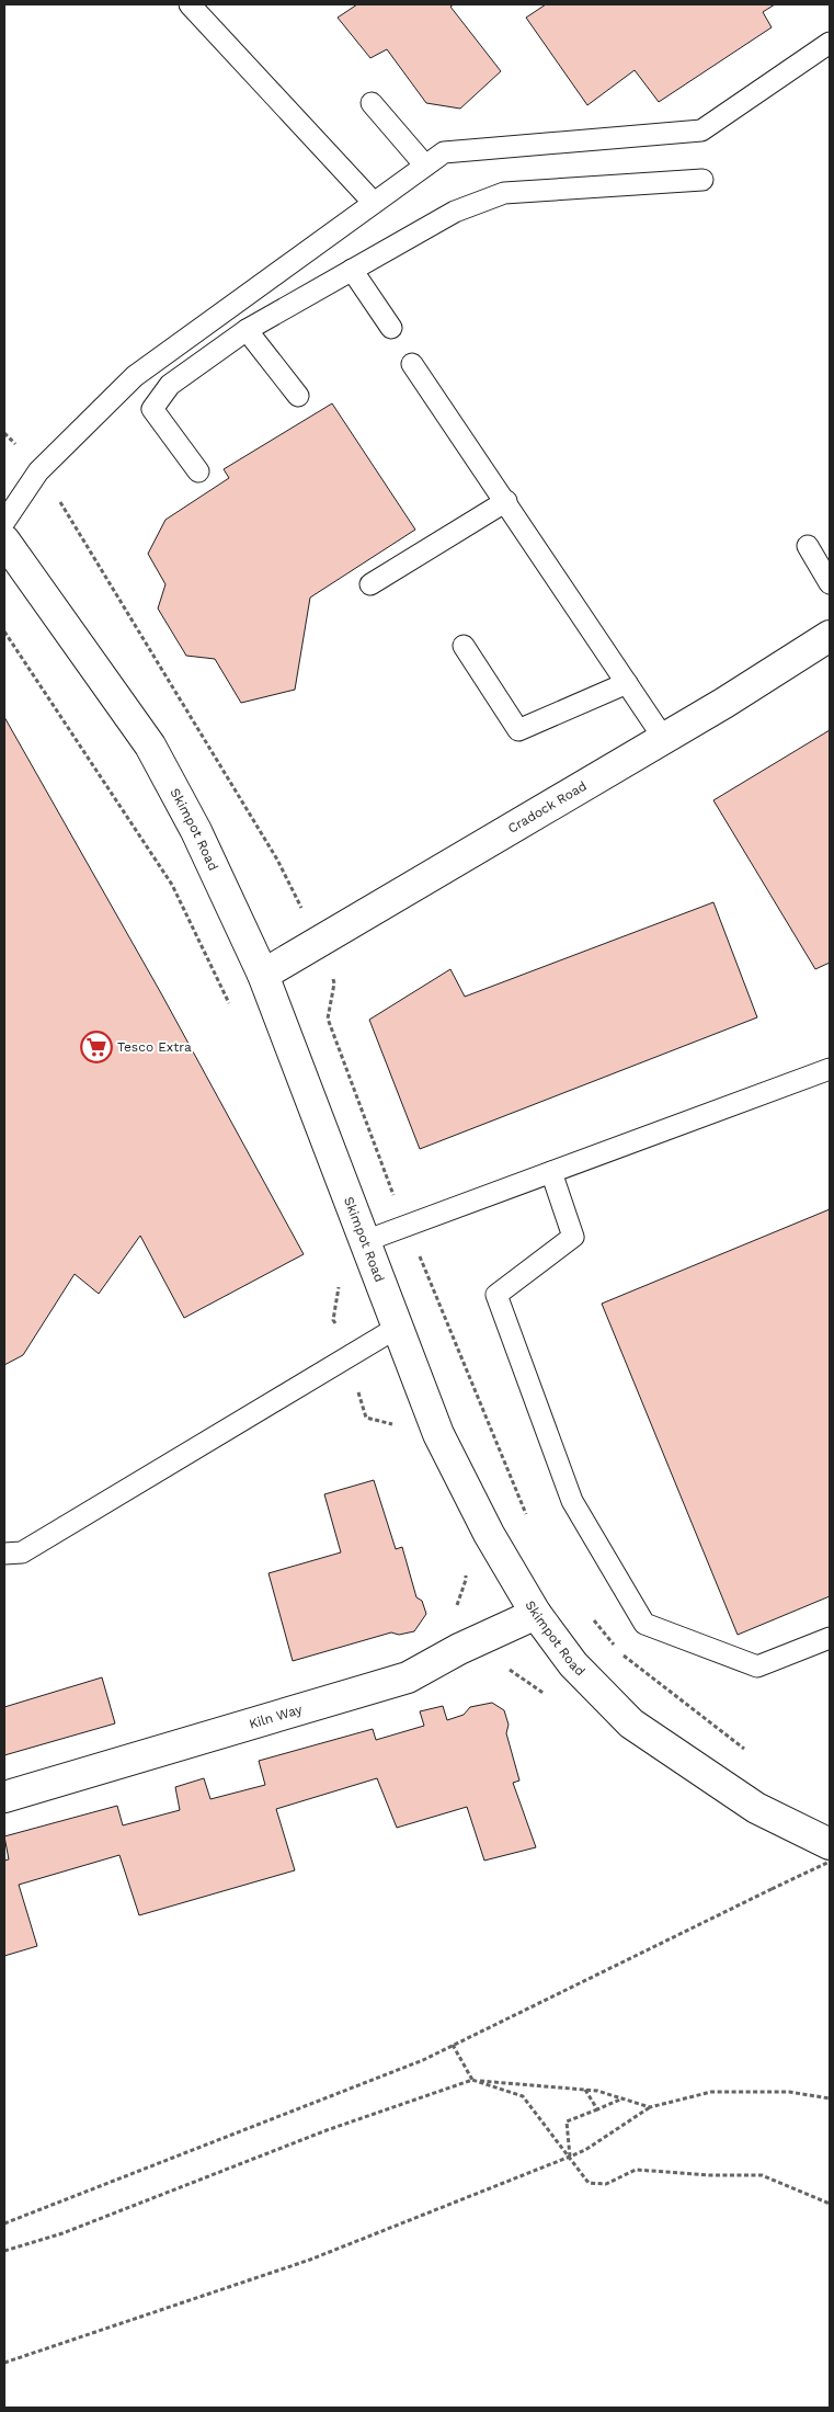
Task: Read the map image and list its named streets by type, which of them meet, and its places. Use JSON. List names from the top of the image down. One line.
{"streets":{"main road":["Cradock Road","Skimpot Road","Kiln Way"]},"crossings":[["Cradock Road","Skimpot Road"],["Skimpot Road","Kiln Way"]],"places":{"supermarket":["Tesco Extra"]}}
